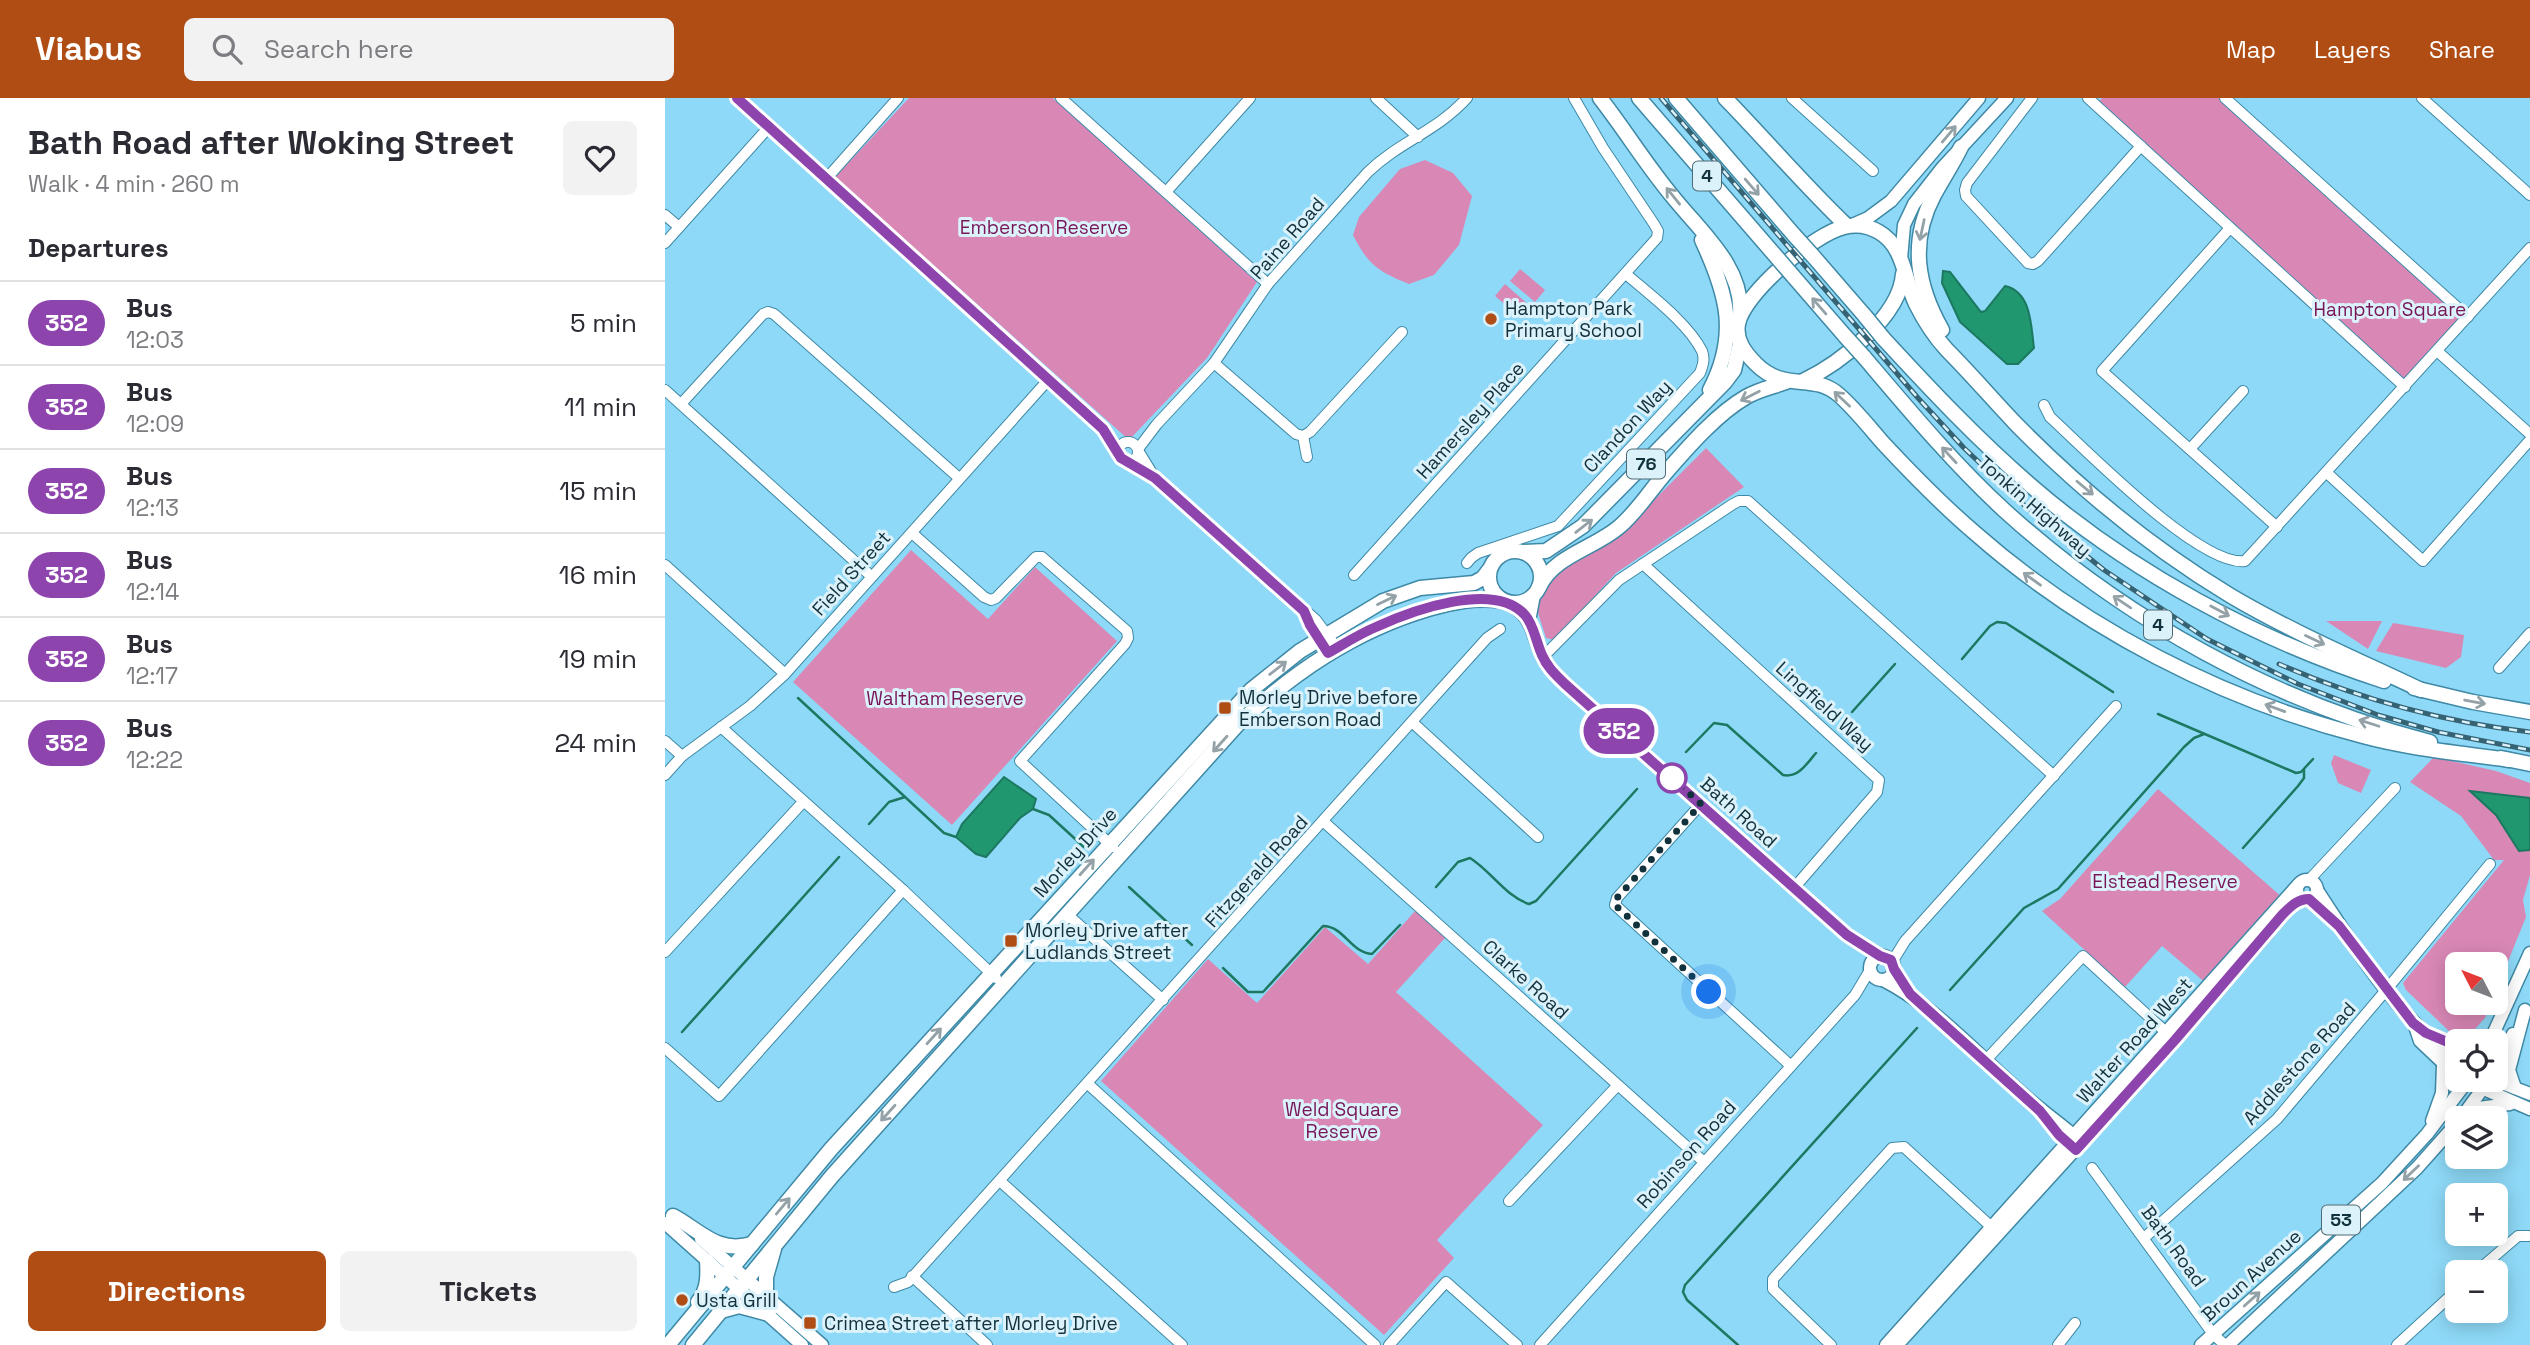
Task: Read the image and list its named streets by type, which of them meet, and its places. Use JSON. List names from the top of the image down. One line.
{"streets":{"highway":["4","76","Tonkin Highway","Morley Drive"],"main road":["Bath Road","Walter Road West","Robinson Road","53","Broun Avenue"],"street":["Paine Road","Hamersley Place","Clandon Way","Field Street","Lingfield Way","Fitzgerald Road","Clarke Road","Addlestone Road"]},"crossings":[["Hamersley Place","Clandon Way"],["76","Bath Road"],["76","Morley Drive"],["Lingfield Way","Bath Road"],["Bath Road","Morley Drive"],["Bath Road","Walter Road West"],["Bath Road","Addlestone Road"],["Bath Road","Robinson Road"],["Bath Road","Broun Avenue"],["Fitzgerald Road","Clarke Road"],["Clarke Road","Robinson Road"]],"parks":["Emberson Reserve","Hampton Square","Waltham Reserve","Elstead Reserve","Weld Square Reserve"],"places":{"other":["Hampton Park Primary School","Usta Grill"],"transit":["Morley Drive before Emberson Road","Morley Drive after Ludlands Street","Crimea Street after Morley Drive"]},"lines":["bus line 352"],"north":"top left","page":{"header":"Viabus","search":"Search here","nav":["Map","Layers","Share"],"heading":[["Bath Road after Woking Street","Walk · 4 min · 260 m"],"Departures"],"on_map":"352","list":[{"mark":"352","name":"Bus","note":"12:03","value":"5 min"},{"mark":"352","name":"Bus","note":"12:09","value":"11 min"},{"mark":"352","name":"Bus","note":"12:13","value":"15 min"},{"mark":"352","name":"Bus","note":"12:14","value":"16 min"},{"mark":"352","name":"Bus","note":"12:17","value":"19 min"},{"mark":"352","name":"Bus","note":"12:22","value":"24 min"}],"map_buttons":["+","−"],"buttons":["Directions","Tickets"]}}
